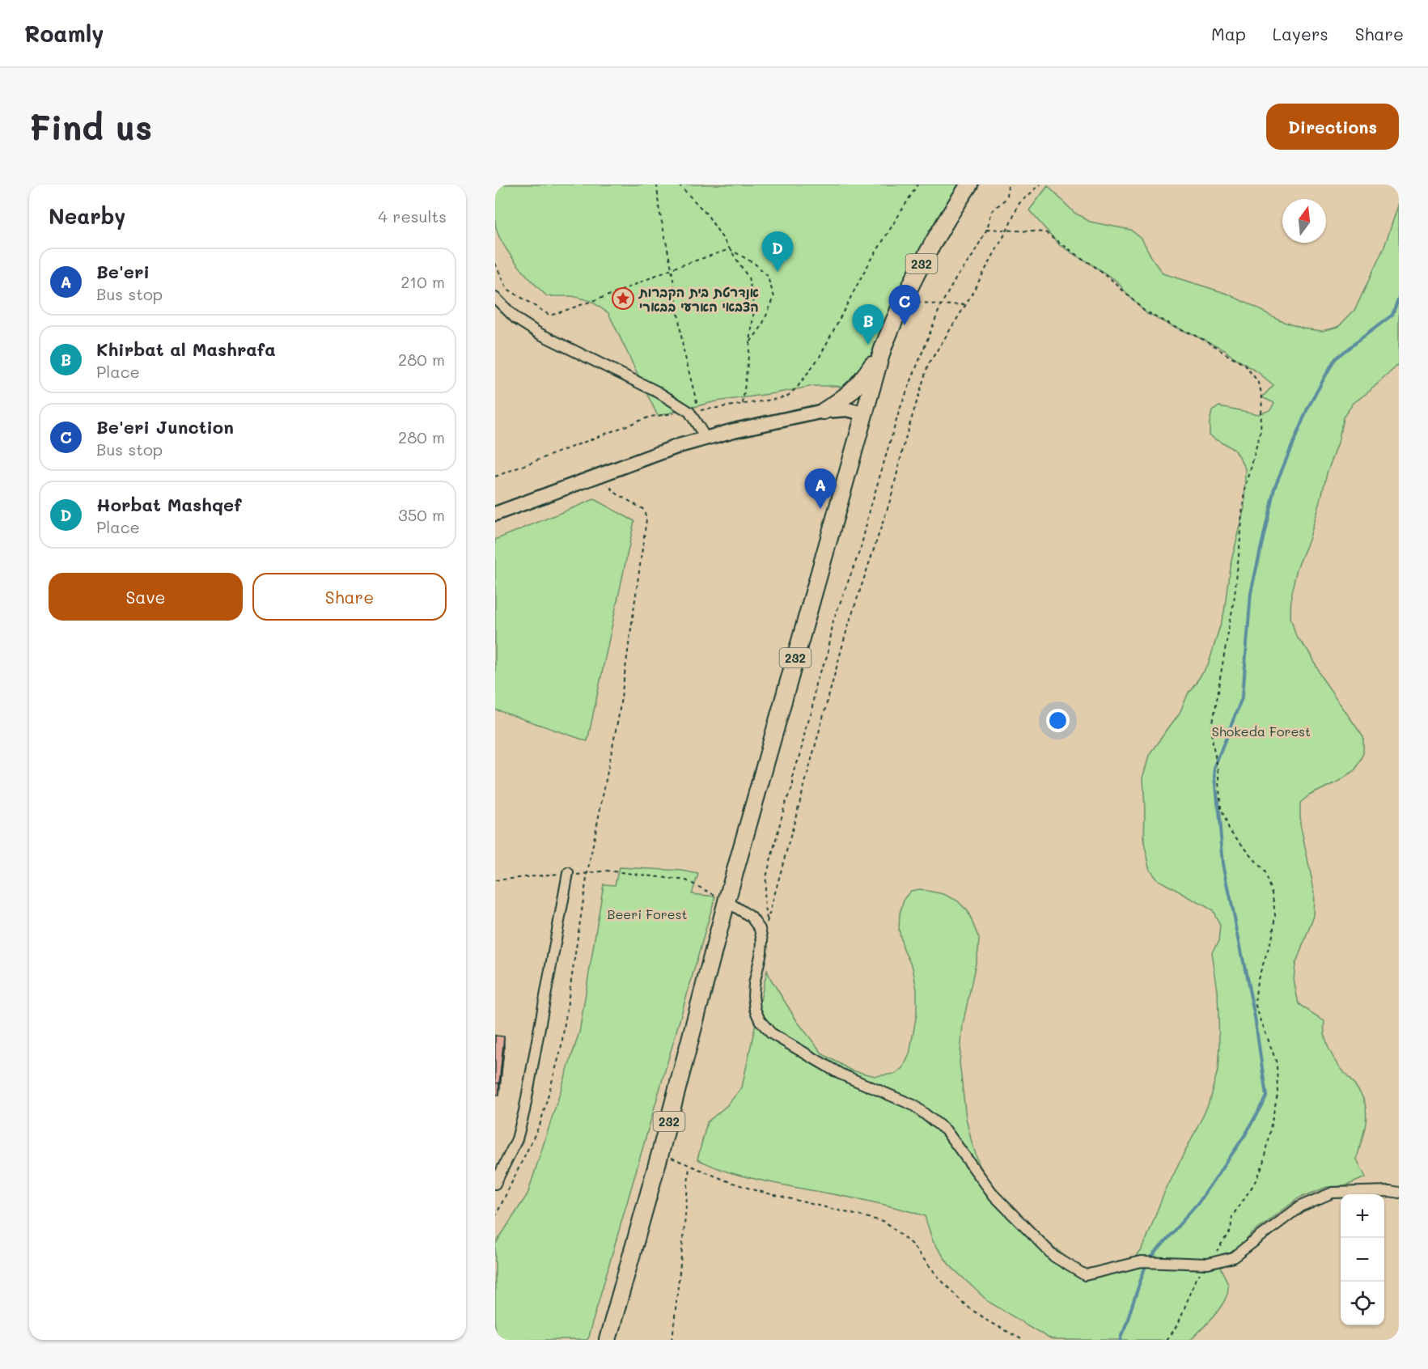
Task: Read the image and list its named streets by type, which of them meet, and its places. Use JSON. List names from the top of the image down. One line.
{"streets":{"main road":["232"]},"parks":["Shokeda Forest","Beeri Forest"],"places":{"place":["אנדרטת בית הקברות הצבאי הארעי בבארי"]},"north":"top","page":{"header":"Roamly","nav":["Map","Layers","Share"],"buttons":["Directions",["Save","Share"]],"title":"Find us","heading":["Nearby","4 results"],"pins":["D","C","B","A"],"list":[{"mark":"A","name":"Be'eri","note":"Bus stop","value":"210 m"},{"mark":"B","name":"Khirbat al Mashrafa","note":"Place","value":"280 m"},{"mark":"C","name":"Be'eri Junction","note":"Bus stop","value":"280 m"},{"mark":"D","name":"Horbat Mashqef","note":"Place","value":"350 m"}],"map_buttons":["+","−"]}}
